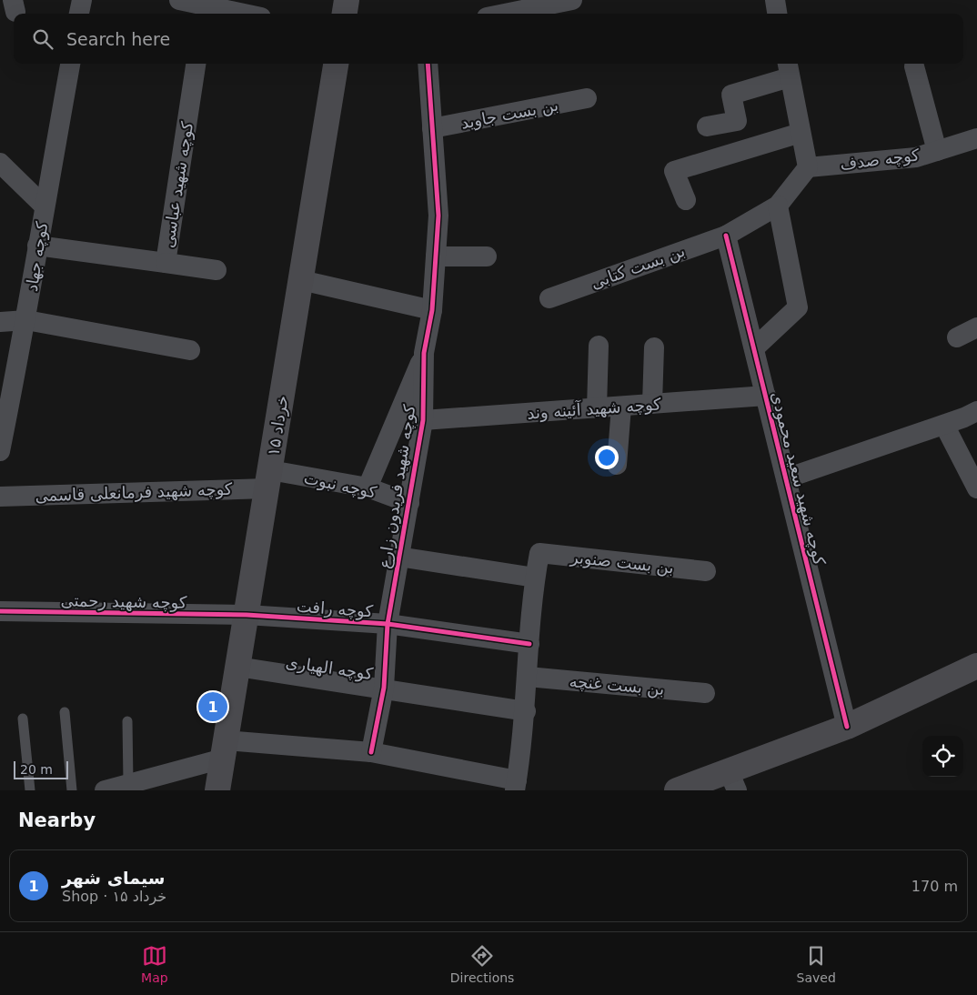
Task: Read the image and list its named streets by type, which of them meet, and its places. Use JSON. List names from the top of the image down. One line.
{"streets":{"main road":["۱۵ خرداد"],"street":["بن بست جاوید","کوچه صدف","کوچه شهید عباسی","کوچه جهاد","بن بست کتابی","کوچه شهید آئینه وند","کوچه شهید سعید محمودی","کوچه نبوت","کوچه شهید فریدون زارع","کوچه شهید فرمانعلی قاسمی","بن بست صنوبر","کوچه شهید رحمتی","کوچه رافت","کوچه الهیاری","بن بست غنچه"]},"crossings":[["بن بست جاوید","کوچه شهید فریدون زارع"],["کوچه شهید عباسی","کوچه جهاد"],["بن بست کتابی","کوچه شهید سعید محمودی"],["کوچه شهید آئینه وند","کوچه شهید سعید محمودی"],["کوچه شهید آئینه وند","کوچه شهید فریدون زارع"],["۱۵ خرداد","کوچه نبوت"],["۱۵ خرداد","کوچه شهید فرمانعلی قاسمی"],["۱۵ خرداد","کوچه شهید رحمتی"],["۱۵ خرداد","کوچه رافت"],["۱۵ خرداد","کوچه الهیاری"],["کوچه نبوت","کوچه شهید فریدون زارع"],["کوچه نبوت","کوچه شهید فرمانعلی قاسمی"],["کوچه شهید فریدون زارع","کوچه رافت"],["کوچه شهید فریدون زارع","کوچه الهیاری"],["کوچه شهید رحمتی","کوچه رافت"]],"scale_bar":"20 m","page":{"search":"Search here","pins":"1","scale":"20 m","heading":"Nearby","list":[{"mark":"1","name":"سیمای شهر","note":"Shop · ۱۵ خرداد","value":"170 m"}],"nav":["Map","Directions","Saved"]}}
